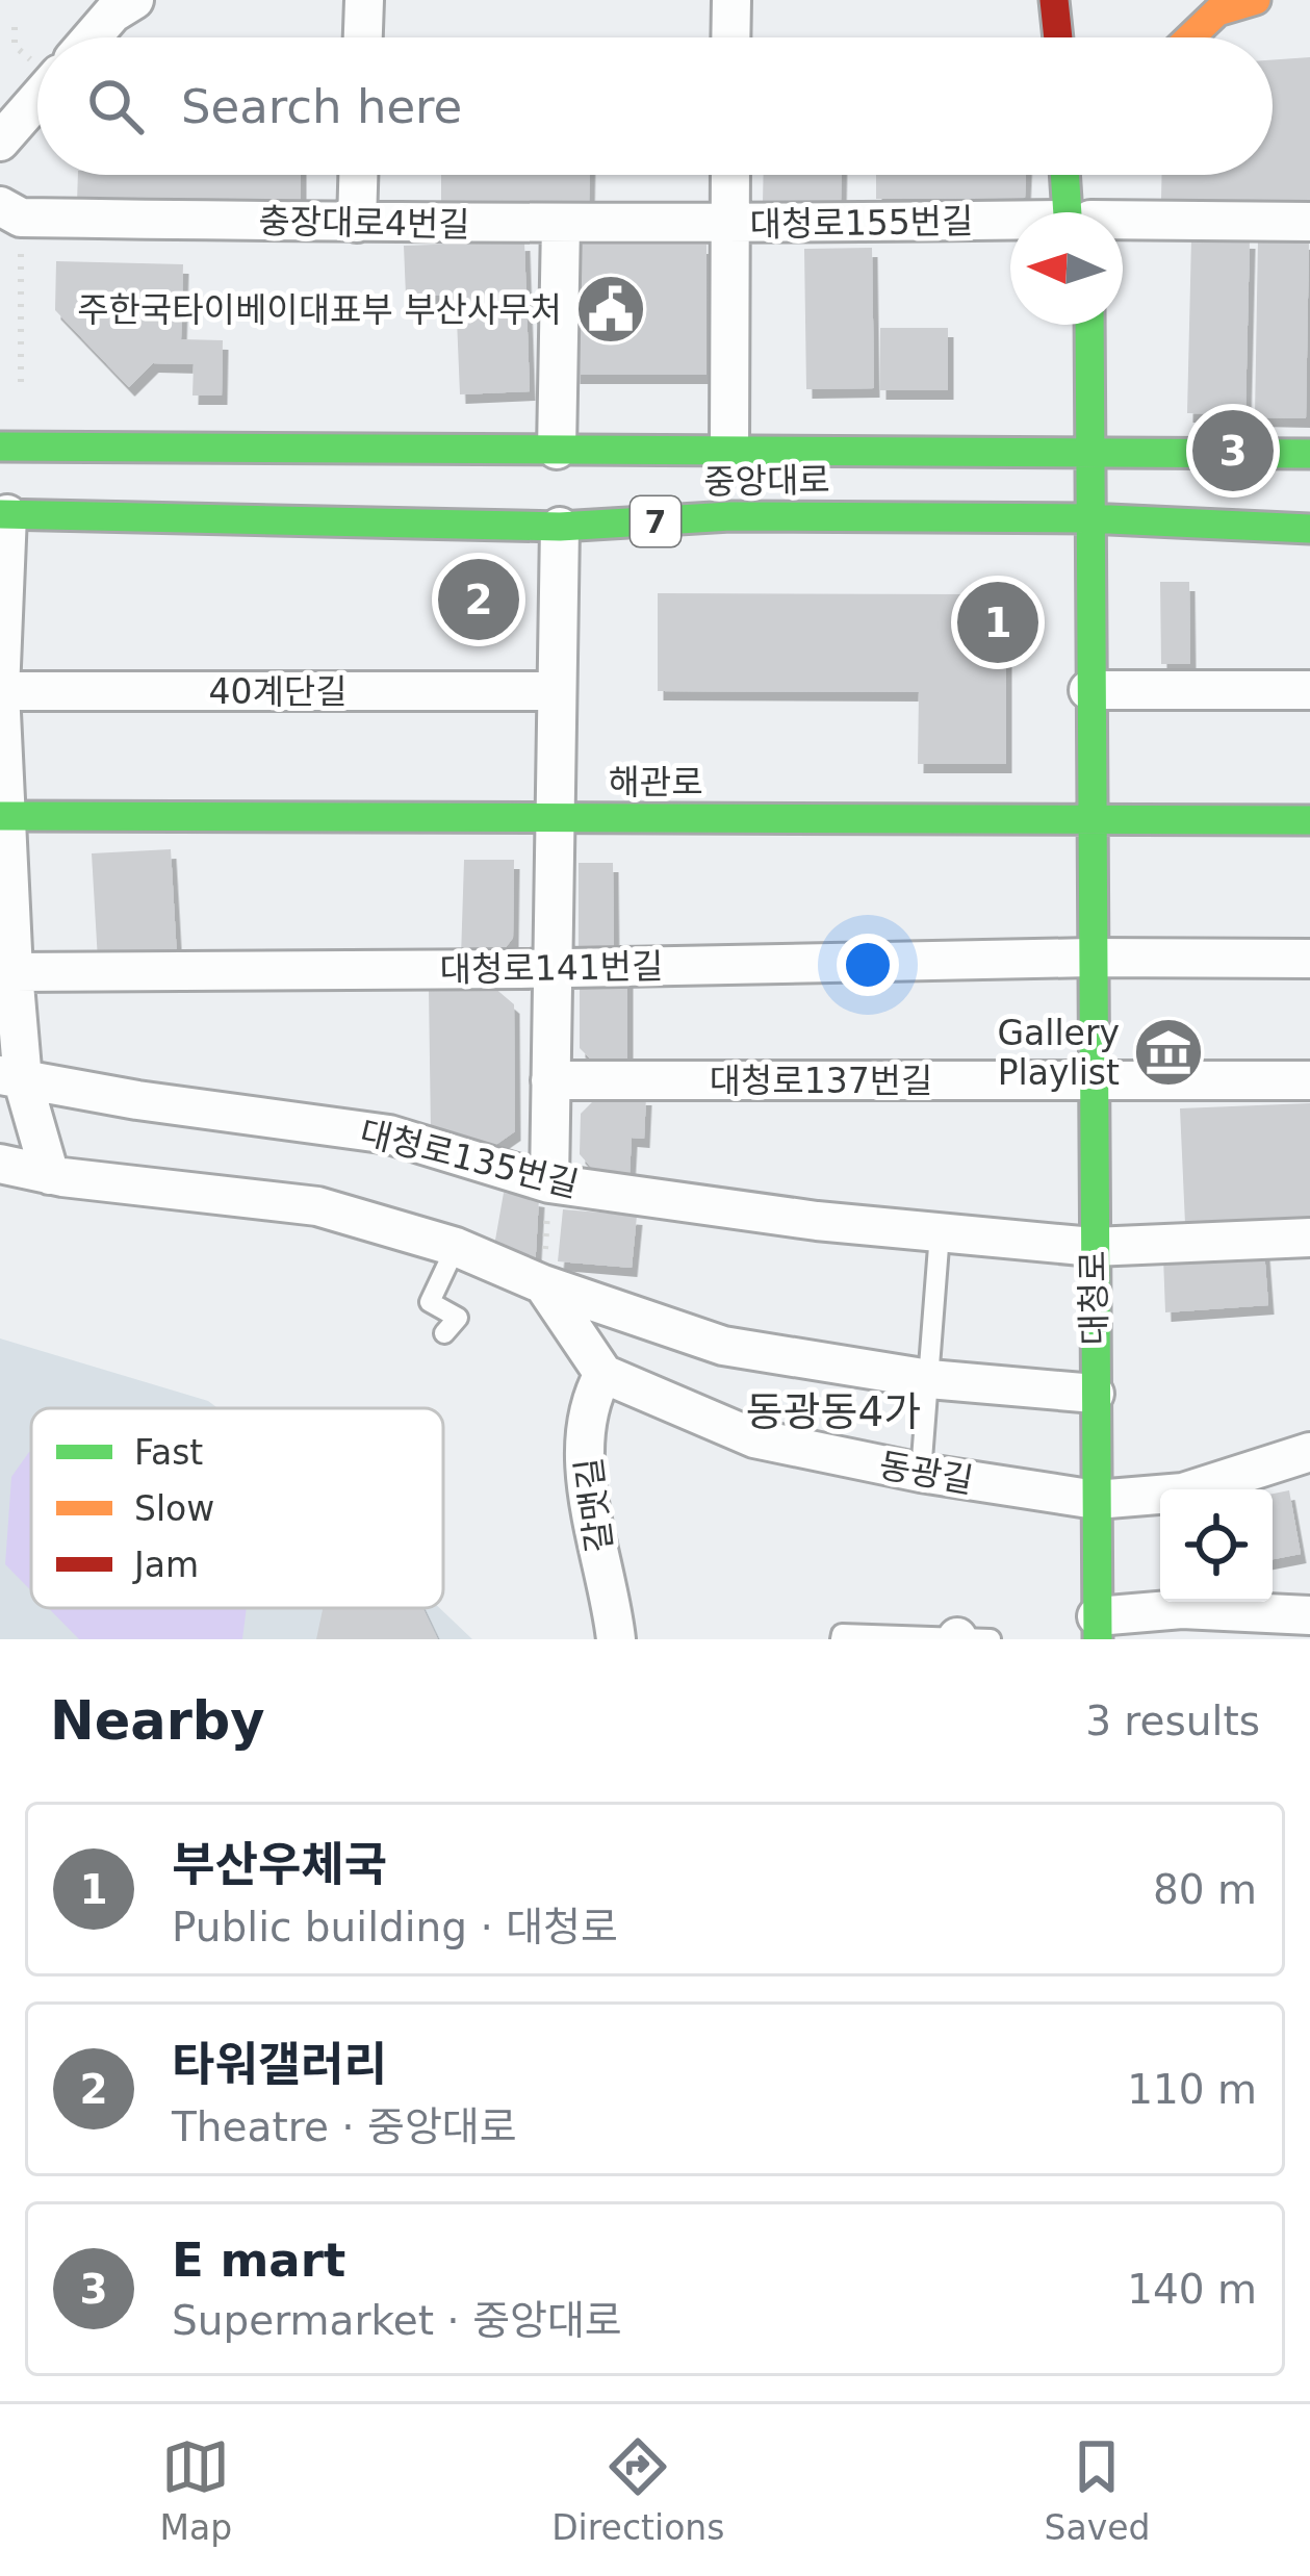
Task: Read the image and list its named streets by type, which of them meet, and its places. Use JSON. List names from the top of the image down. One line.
{"streets":{"main road":["중앙대로","7","해관로","대청로"],"street":["충장대로4번길","대청로155번길","40계단길","대청로141번길","대청로137번길","대청로135번길","동광길","갈맷길"]},"crossings":[["충장대로4번길","대청로155번길"],["중앙대로","대청로"],["해관로","대청로"],["대청로141번길","대청로"],["대청로137번길","대청로"],["대청로135번길","대청로"],["대청로","동광길"],["동광길","갈맷길"]],"districts":["동광동4가"],"places":{"public building":["주한국타이베이대표부 부산사무처"],"museum":["Gallery Playlist"]},"legend":["Fast","Slow","Jam"],"north":"left","page":{"search":"Search here","pins":["3","2","1"],"heading":["Nearby","3 results"],"list":[{"mark":"1","name":"부산우체국","note":"Public building · 대청로","value":"80 m"},{"mark":"2","name":"타워갤러리","note":"Theatre · 중앙대로","value":"110 m"},{"mark":"3","name":"E mart","note":"Supermarket · 중앙대로","value":"140 m"}],"nav":["Map","Directions","Saved"]}}
